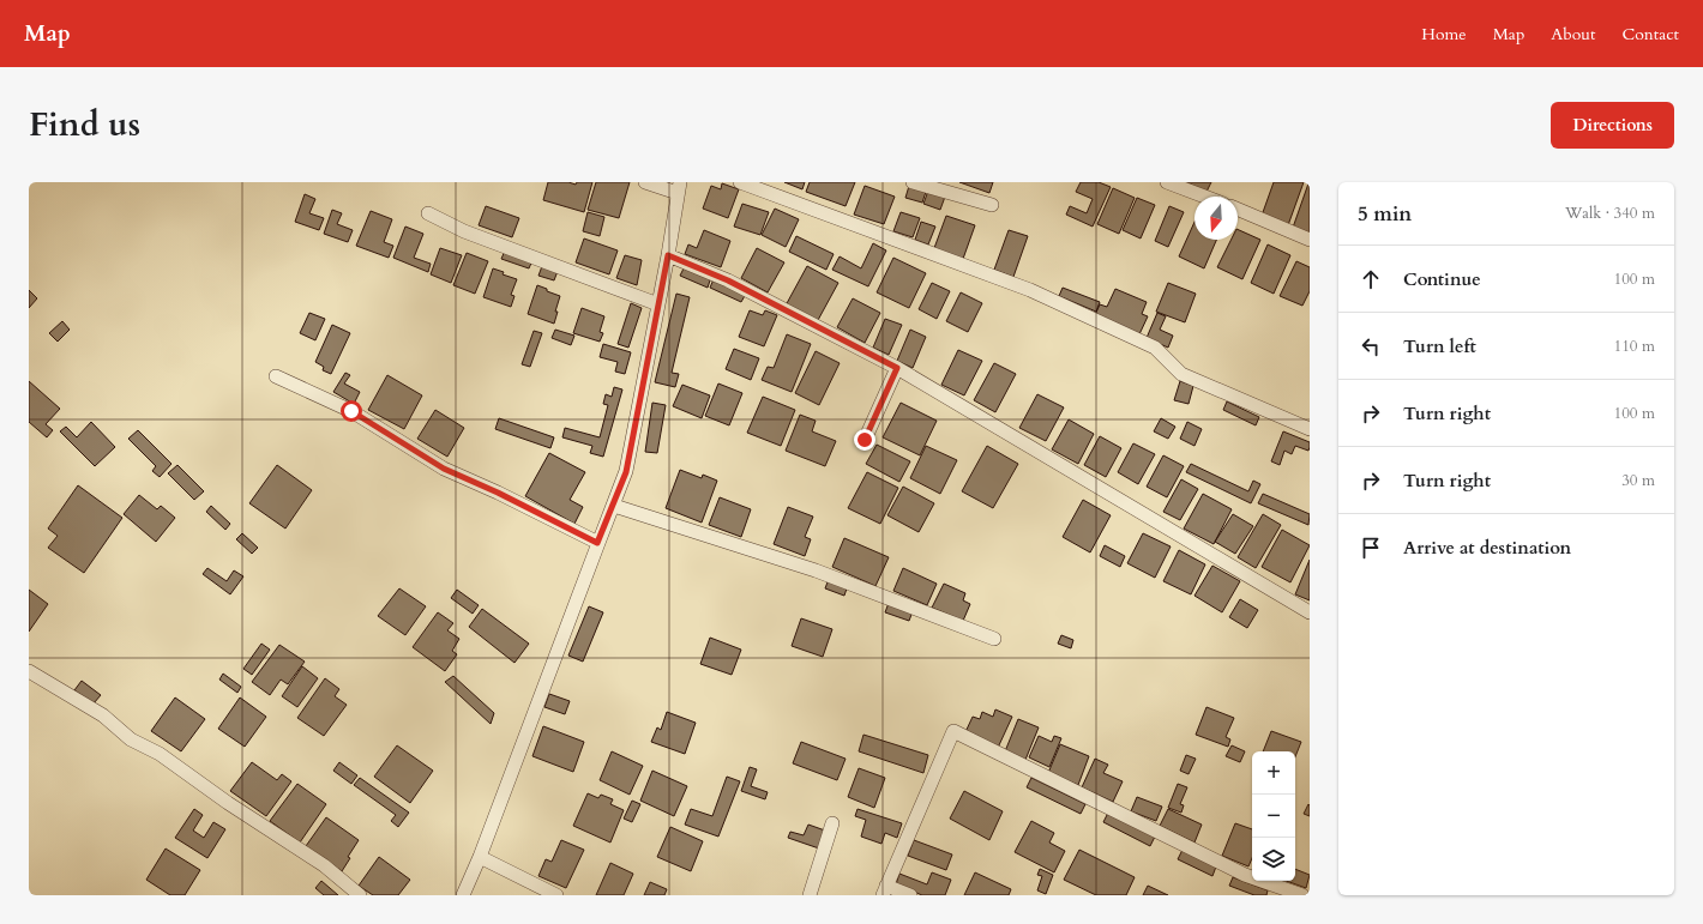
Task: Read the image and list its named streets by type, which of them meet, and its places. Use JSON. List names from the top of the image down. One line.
{"north":"bottom","page":{"header":"Map","nav":["Home","Map","About","Contact"],"title":"Find us","buttons":"Directions","heading":["5 min","Walk · 340 m"],"list":[["Continue","100 m"],["Turn left","110 m"],["Turn right","100 m"],["Turn right","30 m"],"Arrive at destination"],"map_buttons":["+","−"]}}
